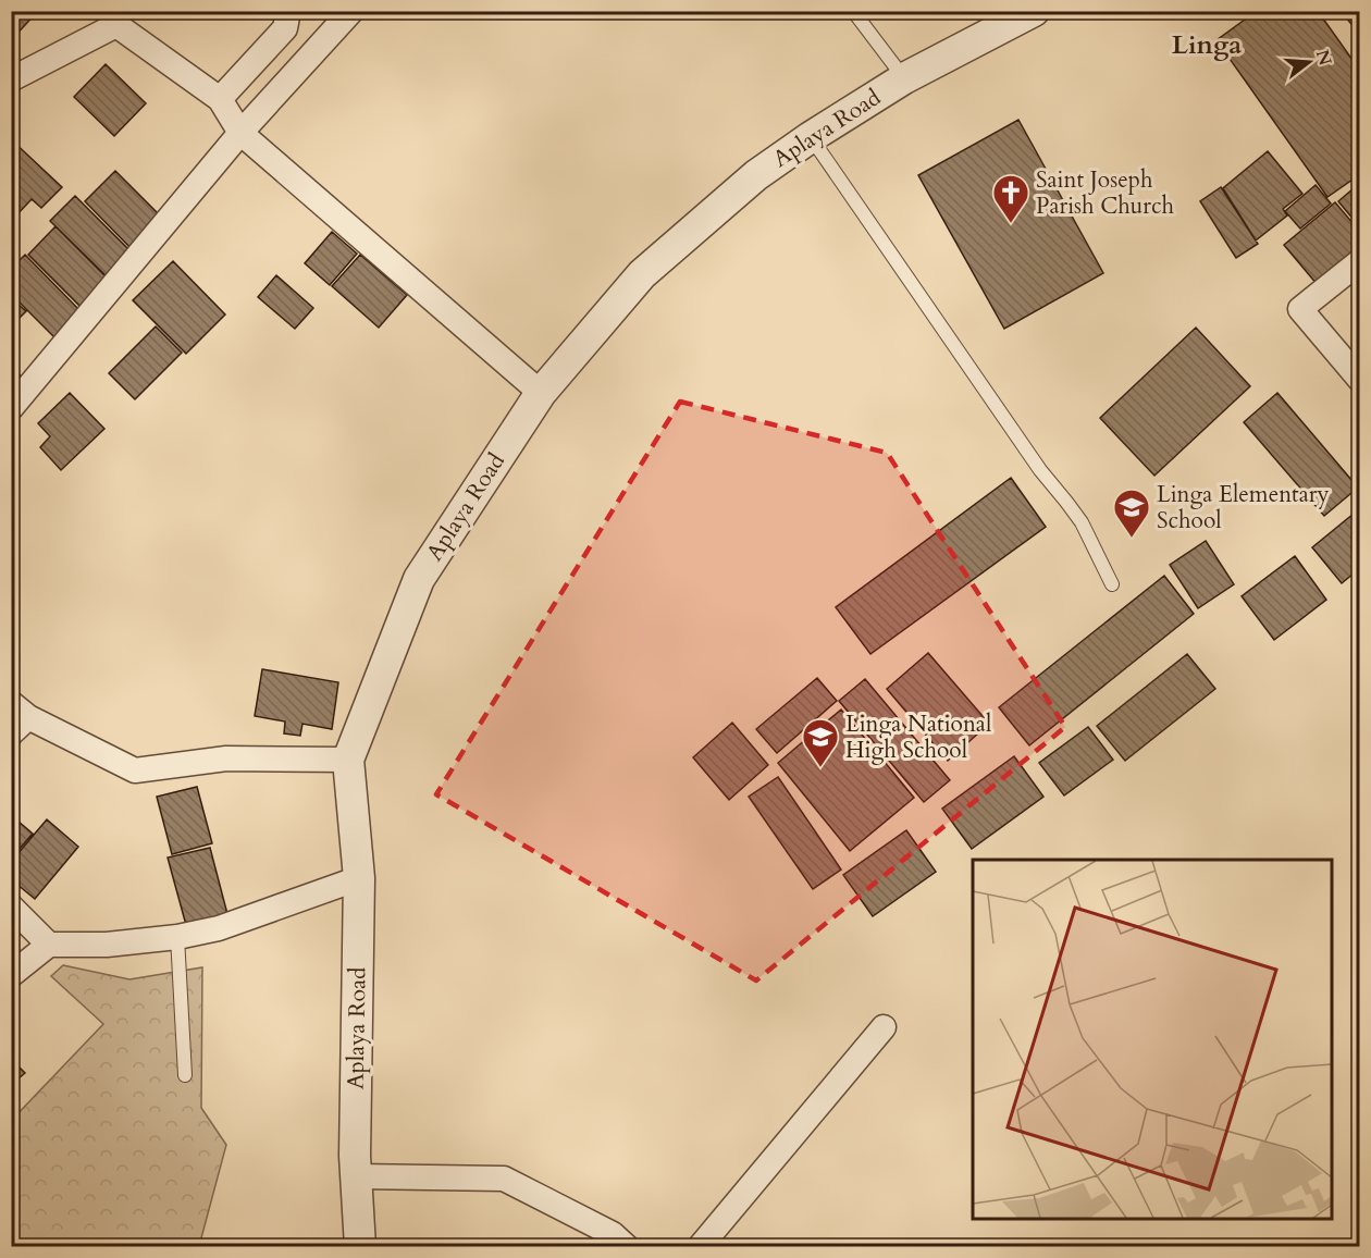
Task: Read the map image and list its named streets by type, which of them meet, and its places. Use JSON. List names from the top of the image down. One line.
{"streets":{"street":["Aplaya Road"]},"districts":["Linga"],"places":{"church":["Saint Joseph Parish Church"],"school or university":["Linga Elementary School","Linga National High School"]},"north":"right"}
